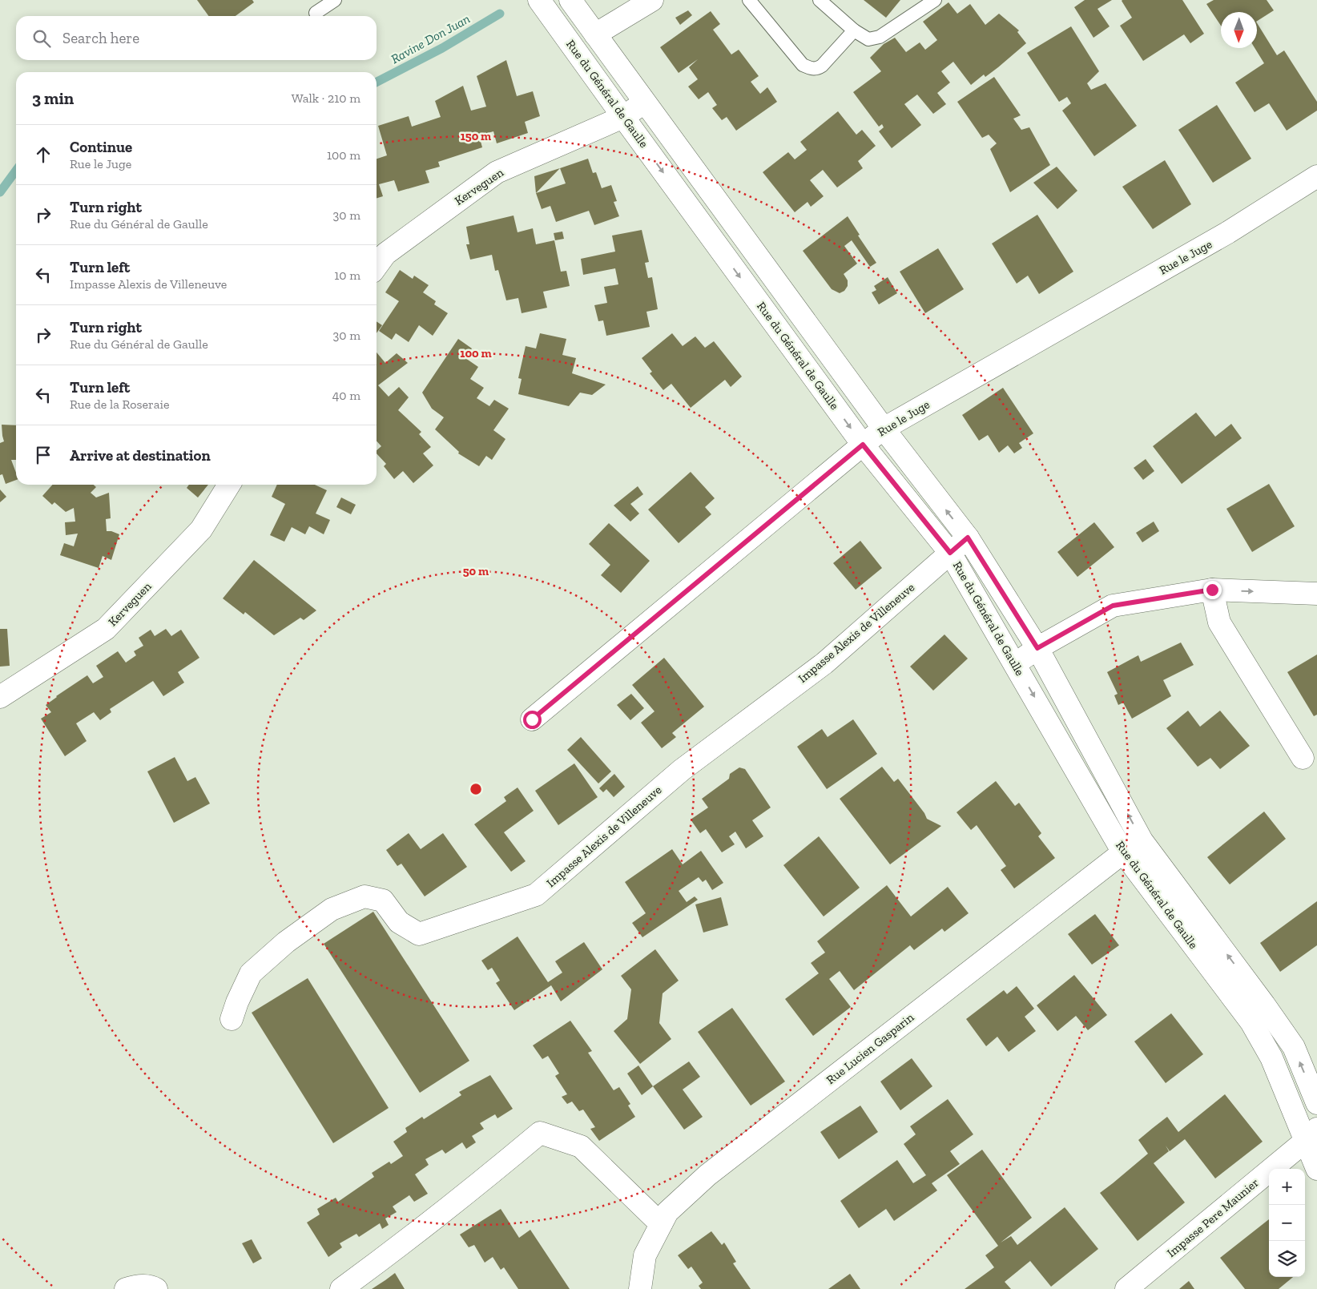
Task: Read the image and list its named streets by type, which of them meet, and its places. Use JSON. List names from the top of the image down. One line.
{"streets":{"street":["Rue du Général de Gaulle","Kerveguen","Rue le Juge","Impasse Alexis de Villeneuve","Rue Lucien Gasparin","Impasse Pere Maunier"]},"crossings":[["Rue du Général de Gaulle","Kerveguen"],["Rue du Général de Gaulle","Rue le Juge"],["Rue du Général de Gaulle","Impasse Alexis de Villeneuve"],["Rue du Général de Gaulle","Rue Lucien Gasparin"],["Rue du Général de Gaulle","Impasse Pere Maunier"]],"water":["Ravine Don Juan"],"north":"bottom","page":{"search":"Search here","heading":["3 min","Walk · 210 m"],"list":[["Continue","Rue le Juge","100 m"],["Turn right","Rue du Général de Gaulle","30 m"],["Turn left","Impasse Alexis de Villeneuve","10 m"],["Turn right","Rue du Général de Gaulle","30 m"],["Turn left","Rue de la Roseraie","40 m"],"Arrive at destination"],"map_buttons":["+","−"]},"rings":["150 m","100 m","50 m"]}
